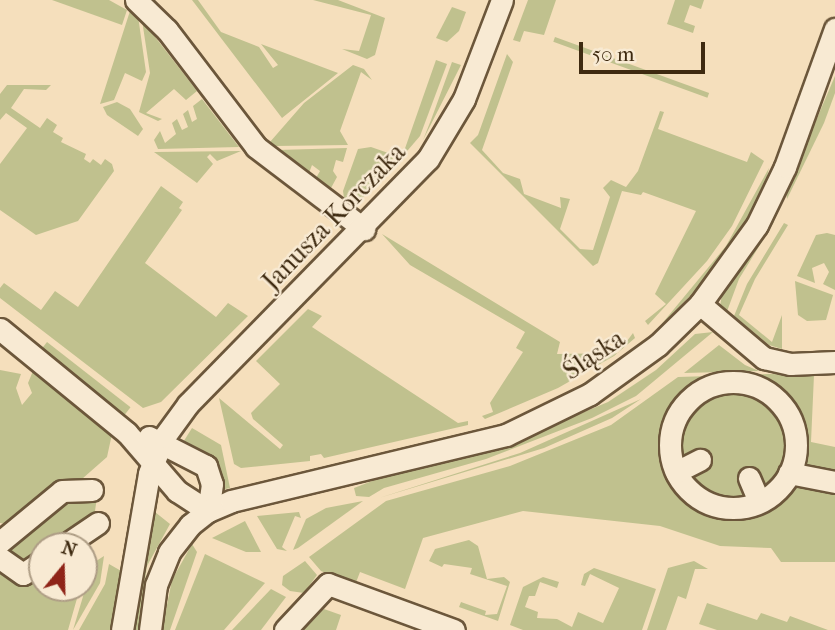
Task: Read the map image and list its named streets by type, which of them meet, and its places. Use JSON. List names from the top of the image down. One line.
{"streets":{"street":["Janusza Korczaka","Śląska"]},"scale_bar":"50 m","north":"top"}
